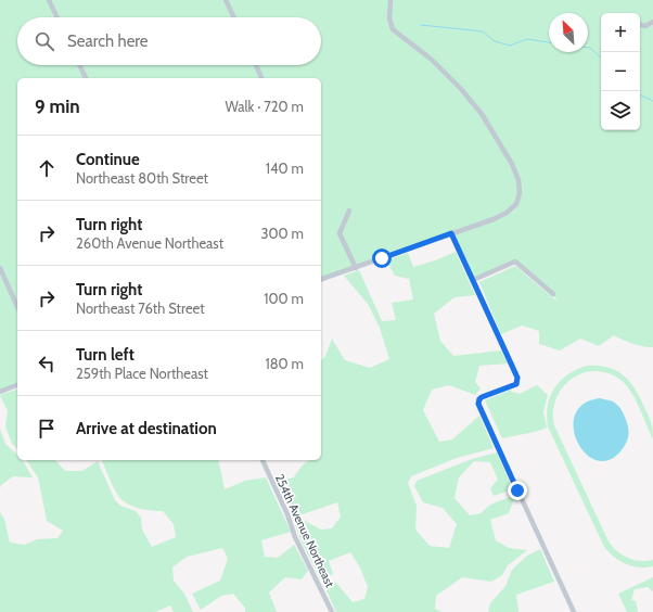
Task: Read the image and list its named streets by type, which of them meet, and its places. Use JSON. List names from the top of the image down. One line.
{"streets":{"street":["254th Avenue Northeast"]},"north":"top left","page":{"map_buttons":["+","−"],"search":"Search here","heading":["9 min","Walk · 720 m"],"list":[["Continue","Northeast 80th Street","140 m"],["Turn right","260th Avenue Northeast","300 m"],["Turn right","Northeast 76th Street","100 m"],["Turn left","259th Place Northeast","180 m"],"Arrive at destination"]}}
